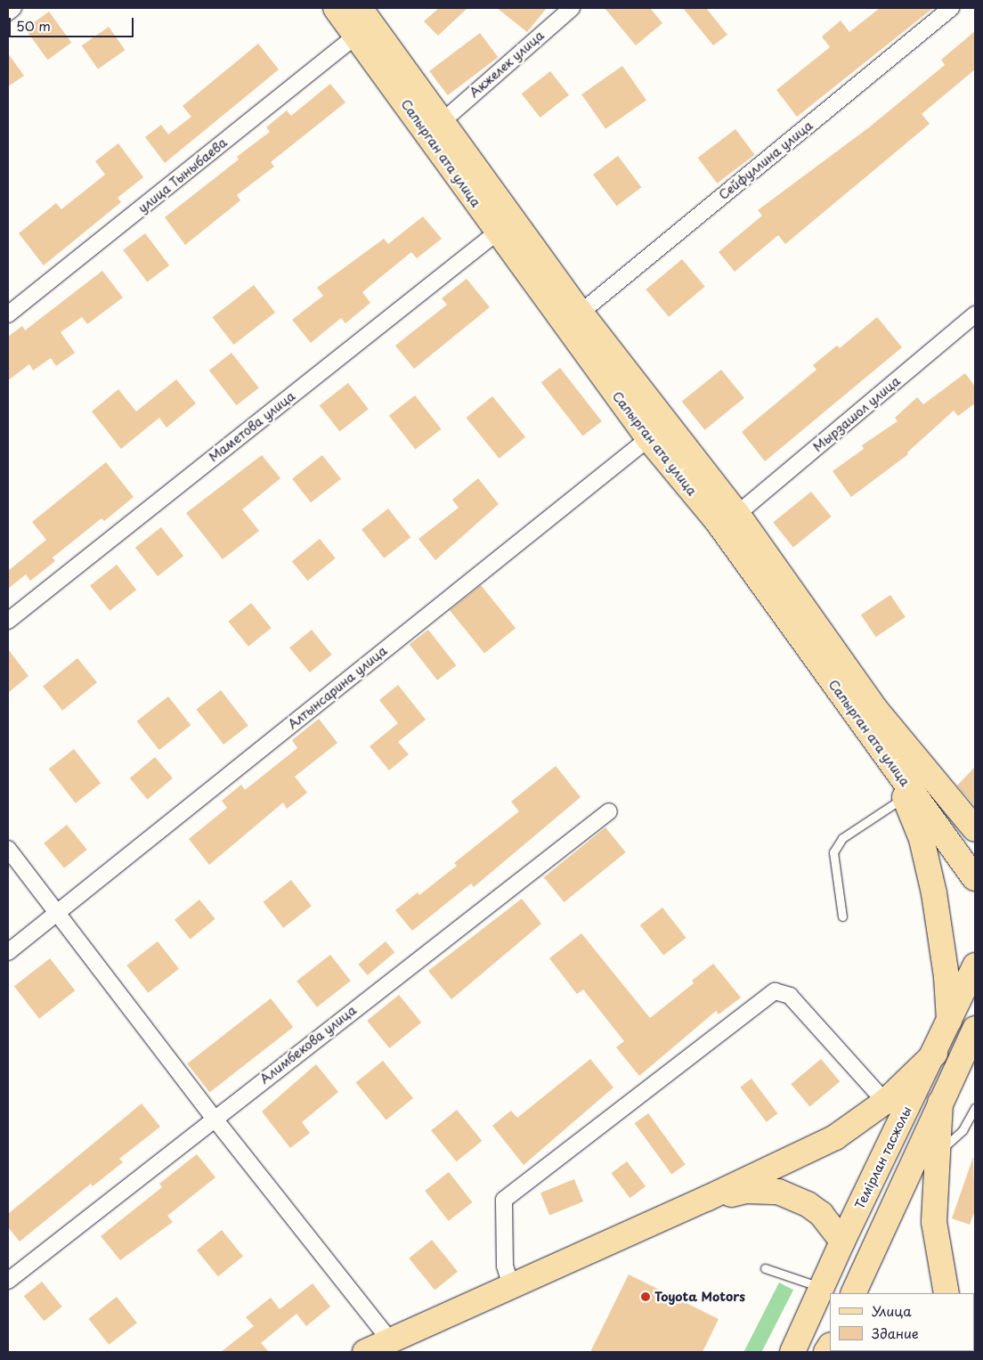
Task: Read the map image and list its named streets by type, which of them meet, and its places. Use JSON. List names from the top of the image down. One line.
{"streets":{"main road":["Сапырган ата улица","Темірлан тасжолы"],"street":["Акжелек улица","Сейфуллина улица","улица Тыныбаева","Мырзашол улица","Маметова улица","Алтынсарина улица","Алимбекова улица"]},"crossings":[["Акжелек улица","Сапырган ата улица"],["Сапырган ата улица","Сейфуллина улица"],["Сапырган ата улица","улица Тыныбаева"],["Сапырган ата улица","Мырзашол улица"],["Сапырган ата улица","Маметова улица"],["Сапырган ата улица","Алтынсарина улица"]],"places":["Toyota Motors"],"legend":["Улица","Здание"],"scale_bar":"50 m"}
